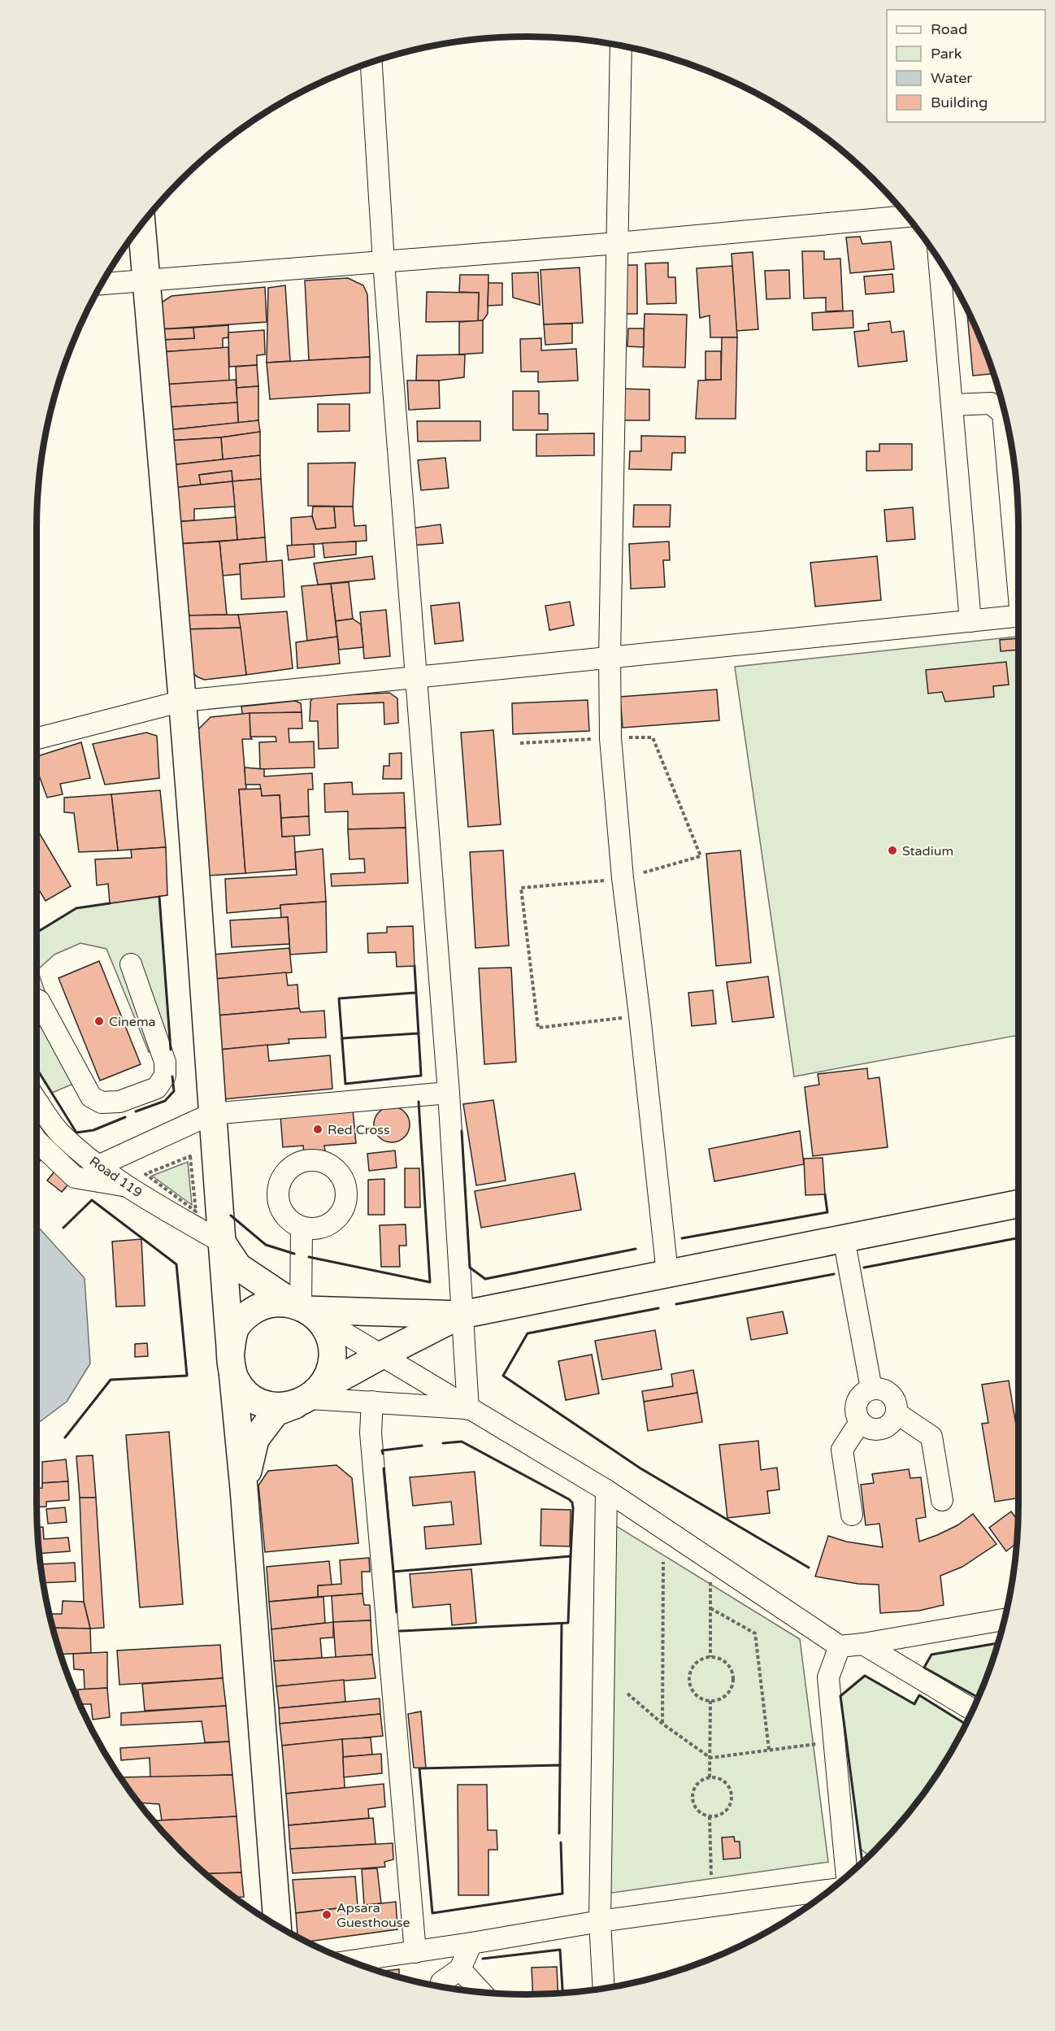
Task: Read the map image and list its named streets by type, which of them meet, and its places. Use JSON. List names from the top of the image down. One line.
{"streets":{"street":["Road 119"]},"places":["Stadium","Cinema","Red Cross","Apsara Guesthouse"],"legend":["Road","Park","Water","Building"]}
